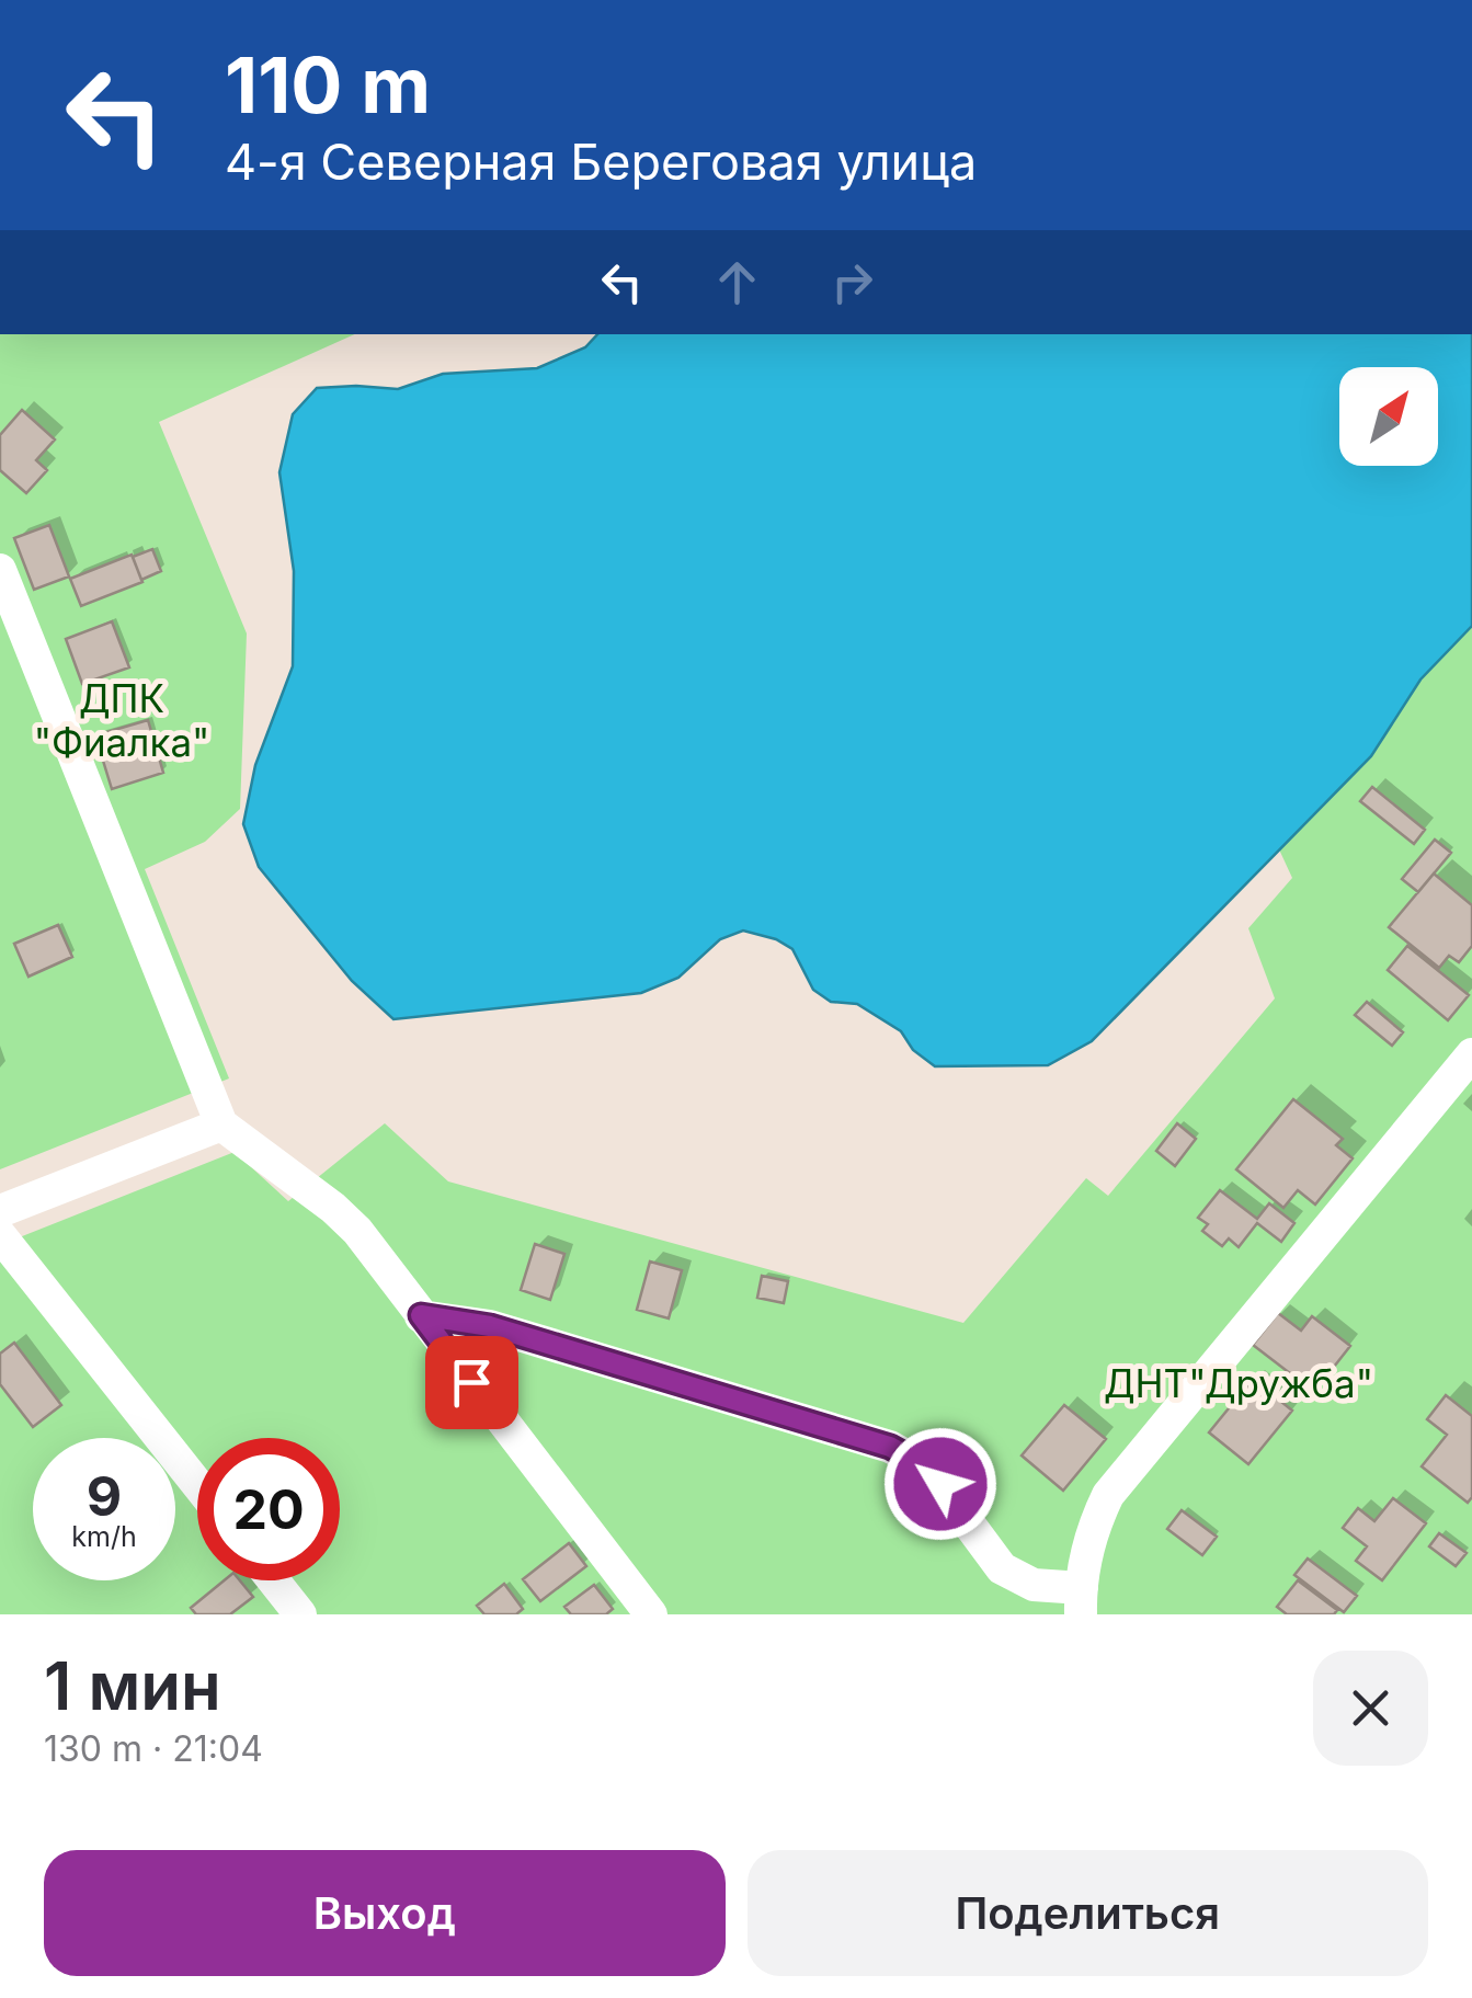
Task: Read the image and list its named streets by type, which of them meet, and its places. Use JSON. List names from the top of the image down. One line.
{"parks":["ДПК \"Фиалка\"","ДНТ\"Дружба\""],"north":"top right","page":{"turn":["110 m","4-я Северная Береговая улица"],"speed":"9 km/h","limit":"20","heading":["1 мин","130 m · 21:04"],"buttons":["Выход","Поделиться"]}}
